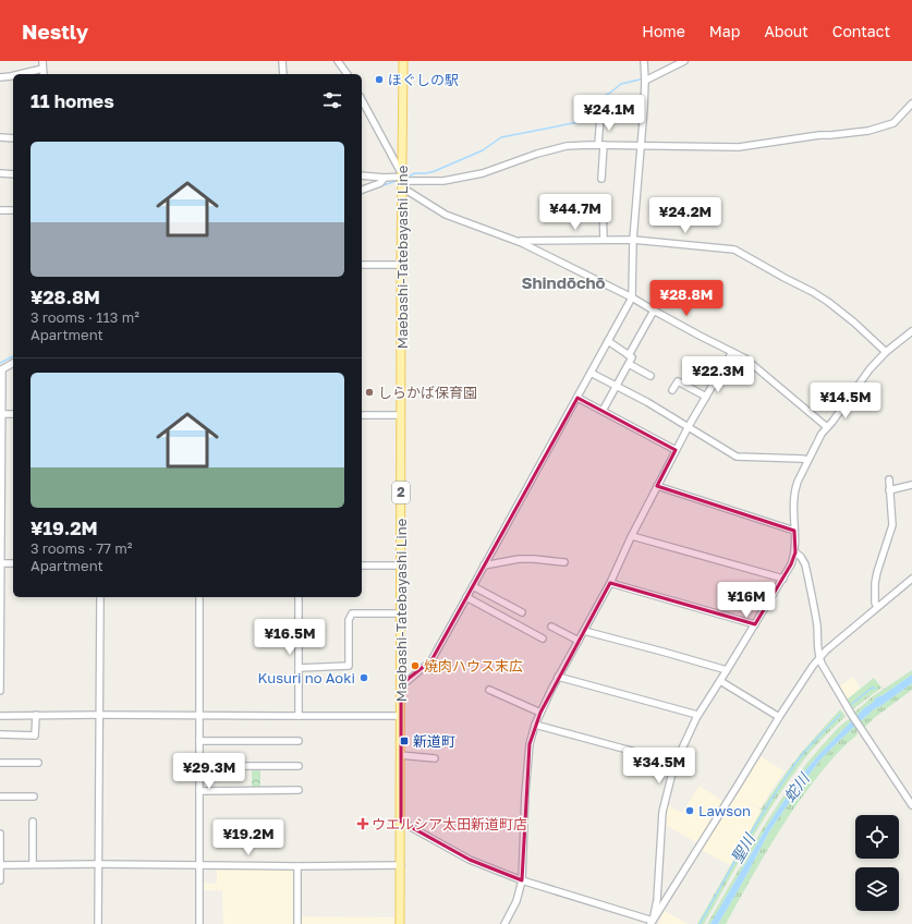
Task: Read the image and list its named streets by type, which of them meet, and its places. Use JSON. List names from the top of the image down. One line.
{"streets":{"main road":["Maebashi-Tatebayashi Line","2"]},"districts":["Shindōchō"],"water":["蛇川","聖川"],"places":{"other":["ほぐしの駅","しらかば保育園","焼肉ハウス末広","Kusuri no Aoki","Lawson"],"transit":["新道町"],"health":["ウエルシア太田新道町店"]},"page":{"header":"Nestly","nav":["Home","Map","About","Contact"],"heading":"11 homes","price":["¥24.1M","¥44.7M","¥24.2M","¥28.8M","¥22.3M","¥14.5M","¥16M","¥16.5M","¥34.5M","¥29.3M","¥19.2M"],"list":[{"name":"¥28.8M","note":"3 rooms · 113 m² · Apartment"},{"name":"¥19.2M","note":"3 rooms · 77 m² · Apartment"}]}}
